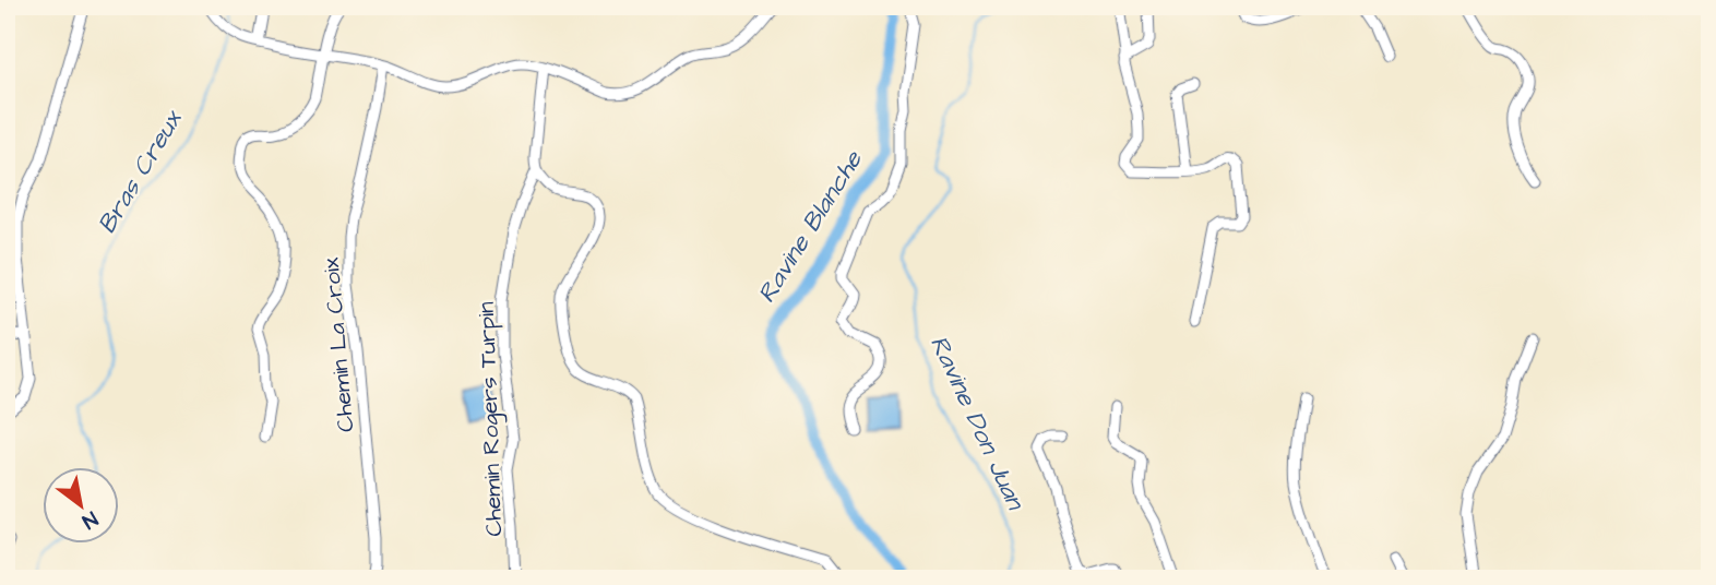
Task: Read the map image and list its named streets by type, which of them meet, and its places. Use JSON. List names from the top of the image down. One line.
{"streets":{"street":["Chemin La Croix","Chemin Rogers Turpin"]},"water":["Bras Creux","Ravine Blanche","Ravine Don Juan"],"north":"bottom right"}
